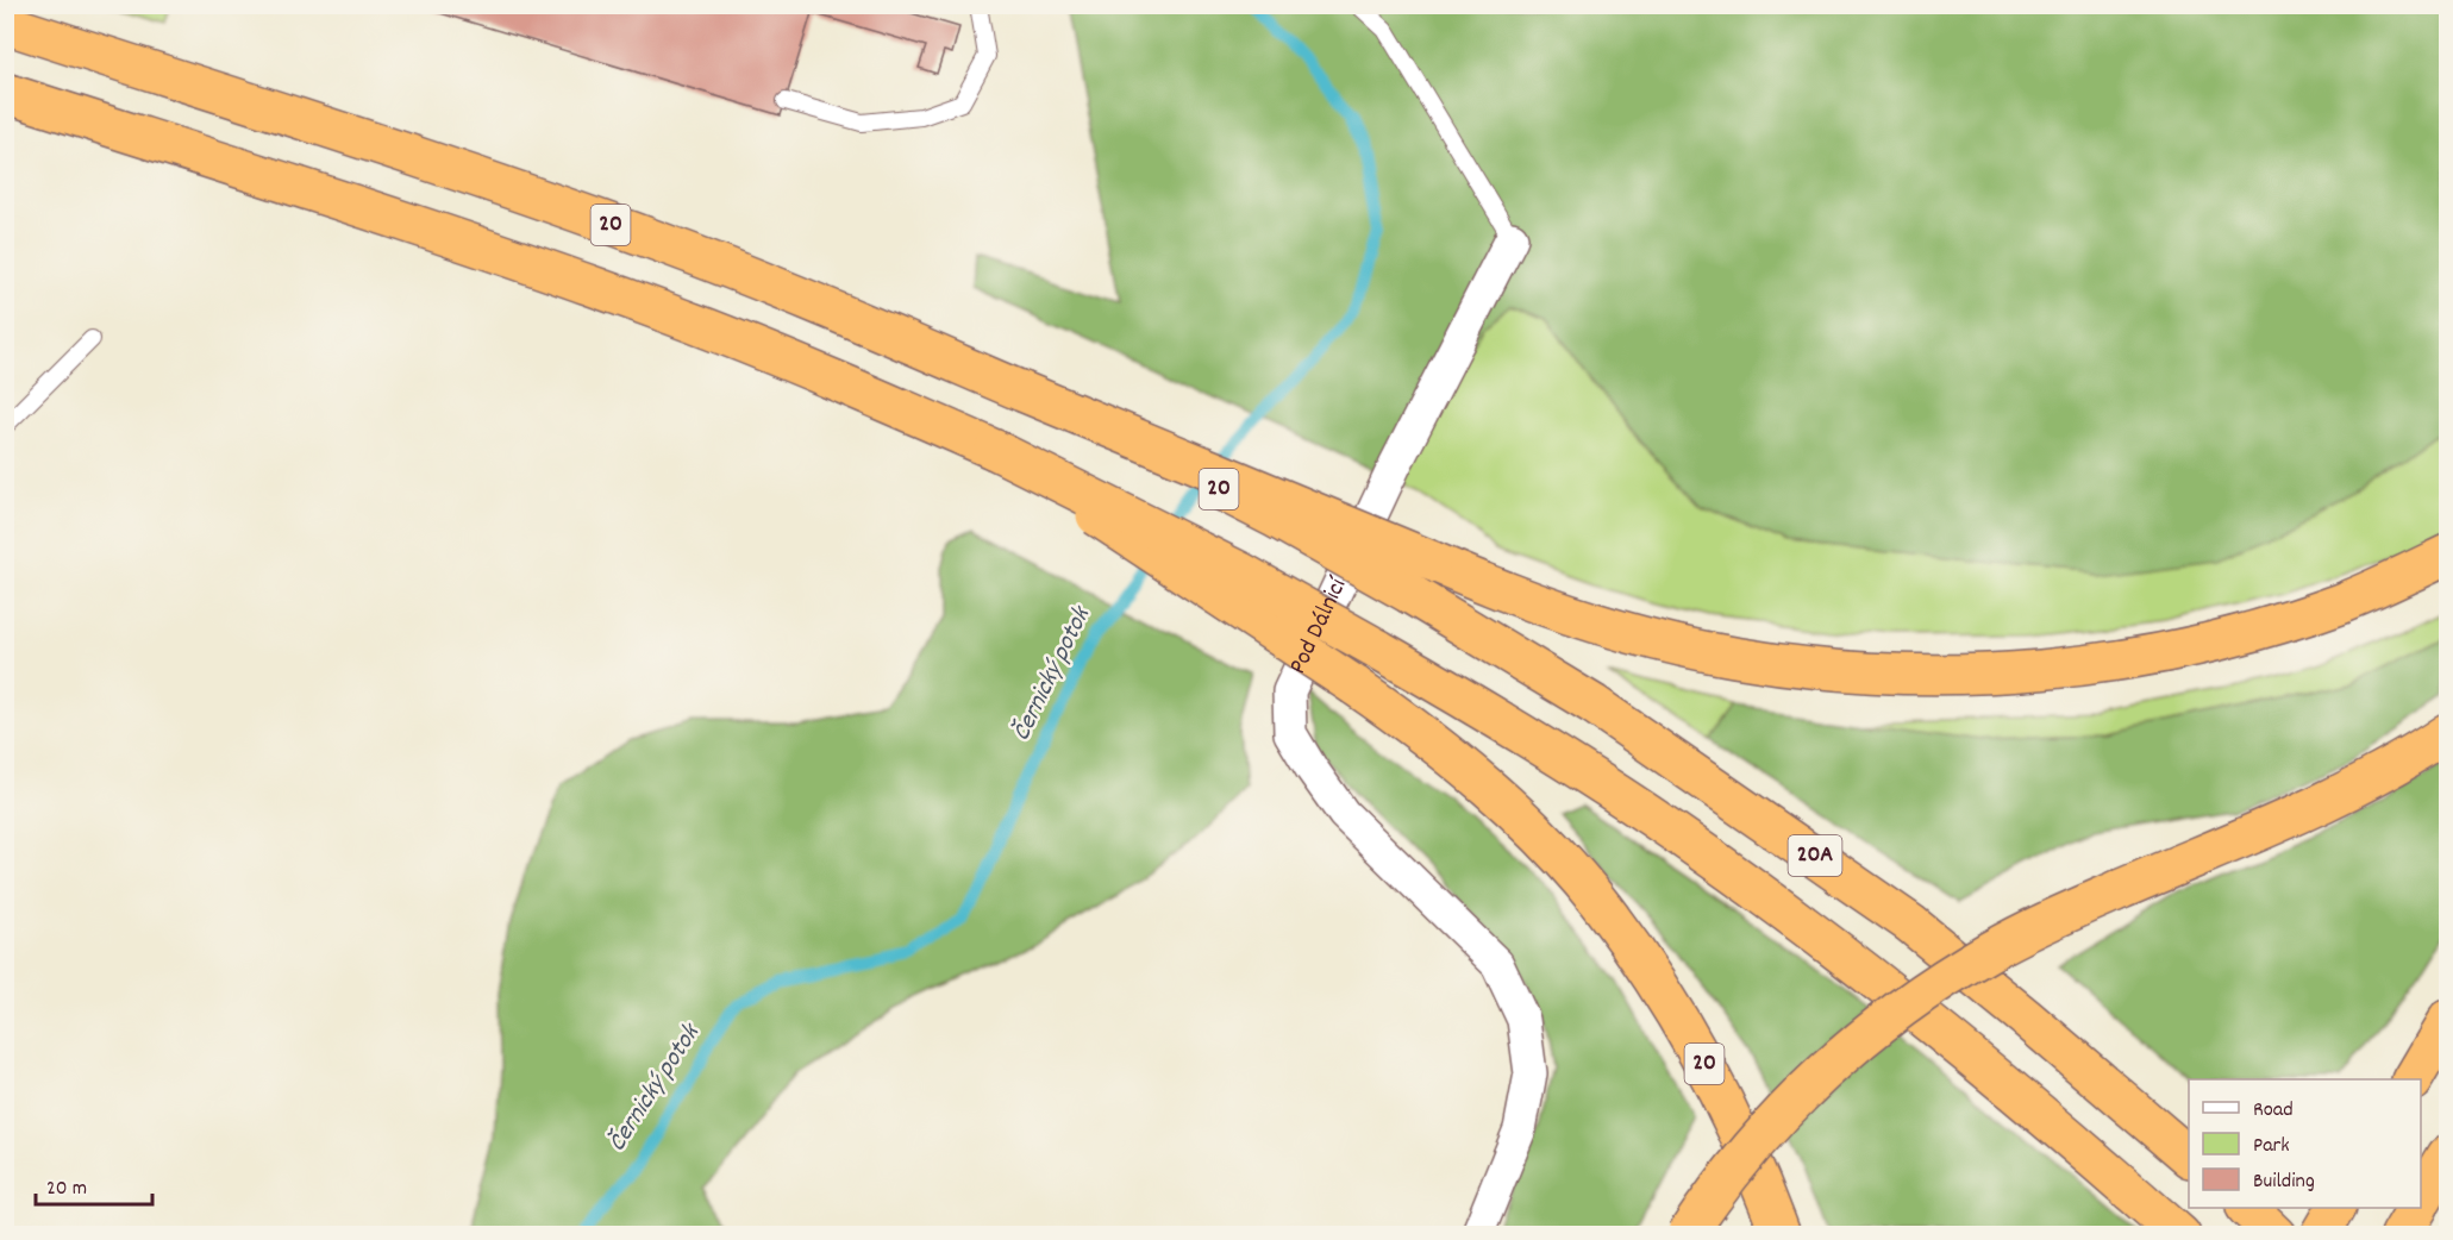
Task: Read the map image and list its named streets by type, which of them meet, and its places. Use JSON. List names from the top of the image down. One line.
{"streets":{"highway":["20","20A"],"street":["Pod Dálnicí"]},"crossings":[["20","20A"]],"water":["Černický potok"],"legend":["Road","Park","Building"],"scale_bar":"20 m"}
